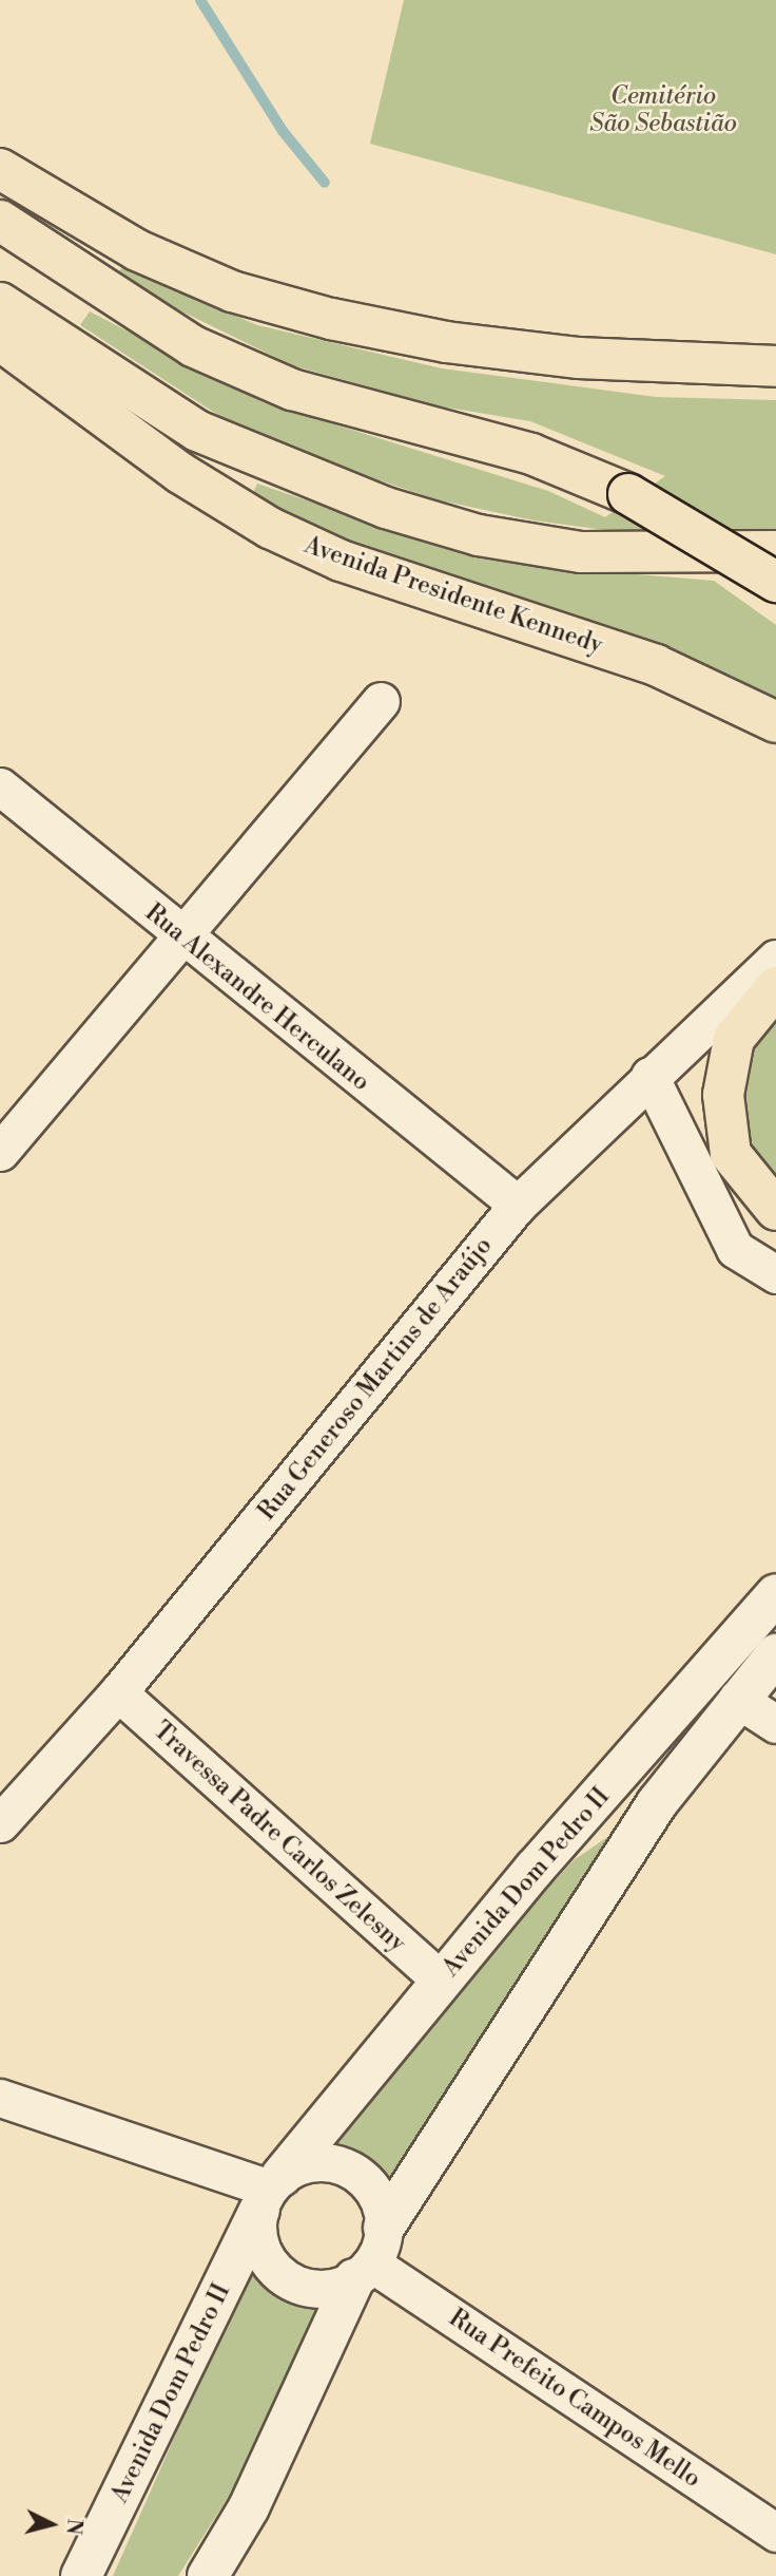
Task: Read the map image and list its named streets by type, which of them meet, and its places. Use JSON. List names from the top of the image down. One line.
{"streets":{"highway":["Avenida Presidente Kennedy"],"main road":["Avenida Dom Pedro II"],"street":["Rua Alexandre Herculano","Rua Generoso Martins de Araújo","Travessa Padre Carlos Zelesny","Rua Prefeito Campos Mello"]},"crossings":[["Rua Alexandre Herculano","Rua Generoso Martins de Araújo"],["Rua Generoso Martins de Araújo","Travessa Padre Carlos Zelesny"],["Travessa Padre Carlos Zelesny","Avenida Dom Pedro II"],["Avenida Dom Pedro II","Rua Prefeito Campos Mello"]],"parks":["Cemitério São Sebastião"],"north":"right"}
